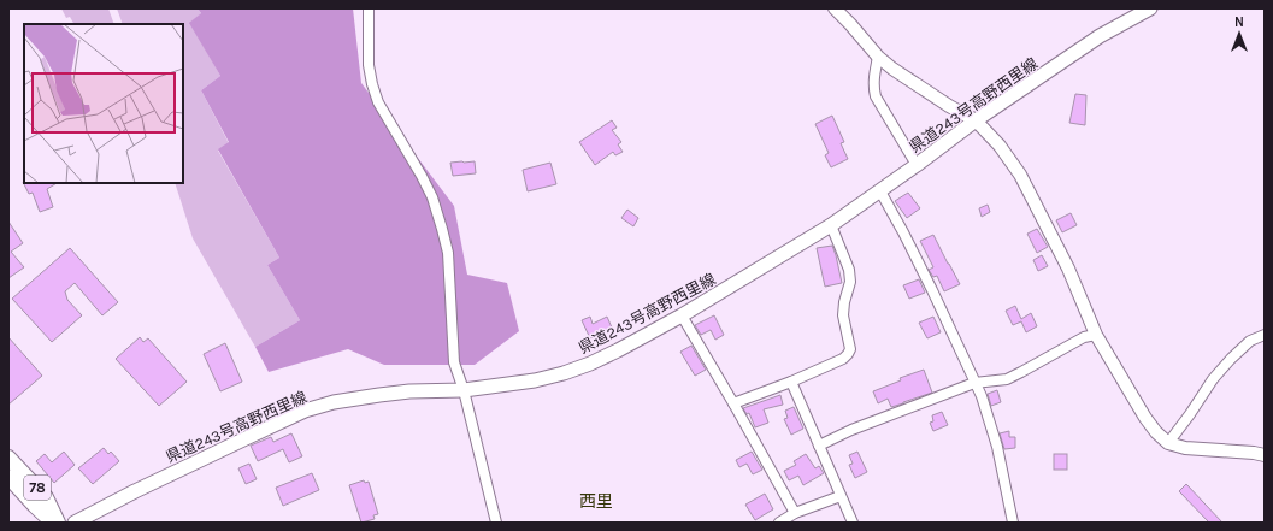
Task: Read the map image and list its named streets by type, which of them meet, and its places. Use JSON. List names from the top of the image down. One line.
{"streets":{"main road":["県道243号高野西里線","78"]},"districts":["西里"],"north":"top"}
